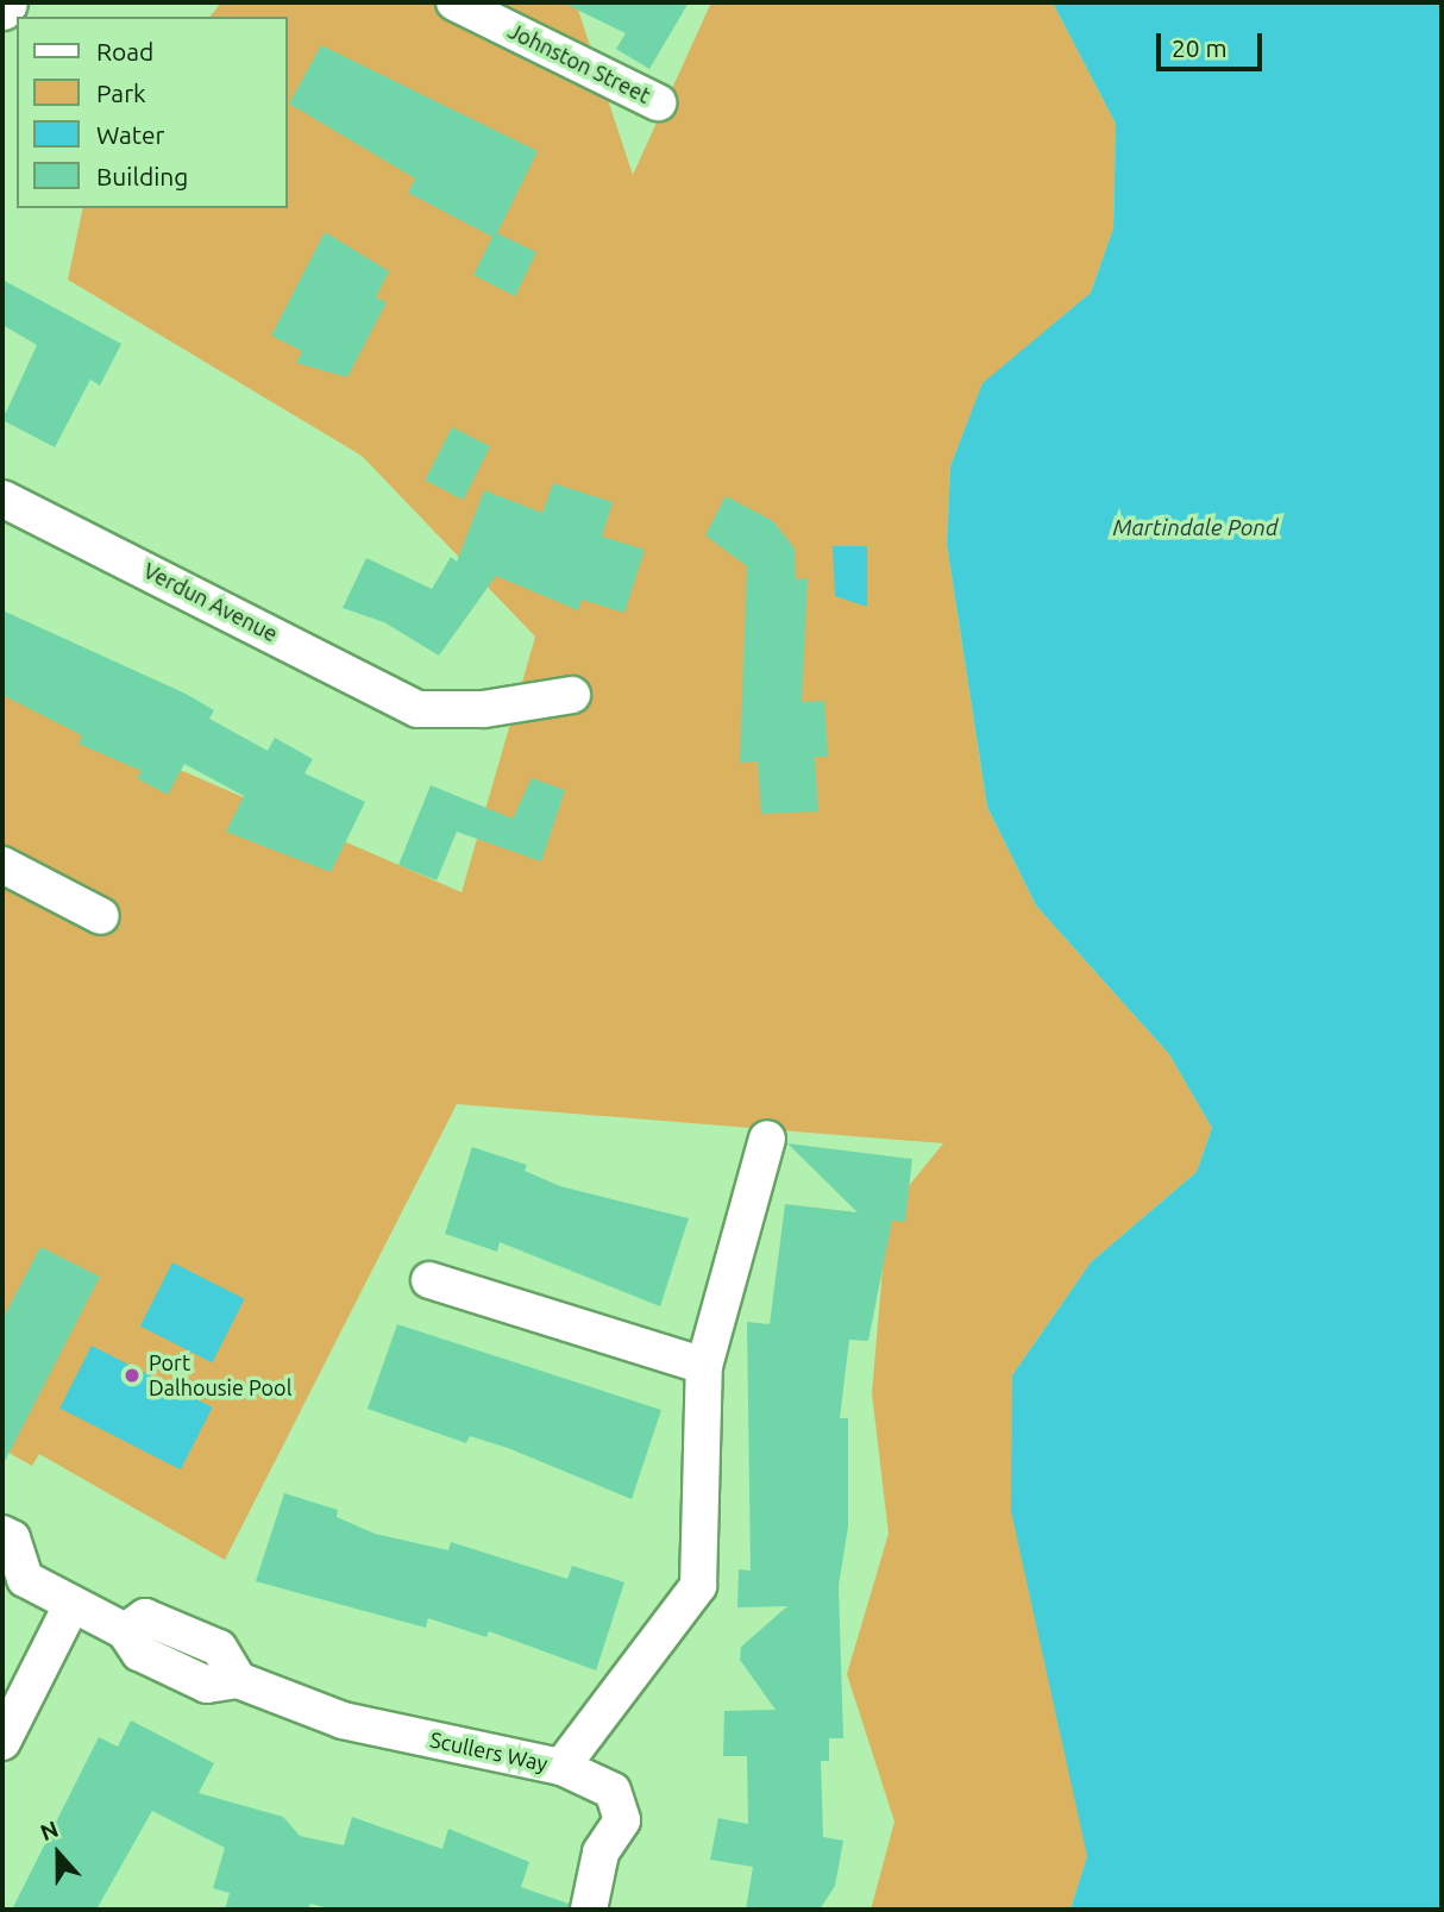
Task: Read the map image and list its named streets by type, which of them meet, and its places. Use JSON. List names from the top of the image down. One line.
{"streets":{"street":["Johnston Street","Verdun Avenue","Scullers Way"]},"water":["Martindale Pond"],"places":["Port Dalhousie Pool"],"legend":["Road","Park","Water","Building"],"scale_bar":"20 m","north":"top"}
